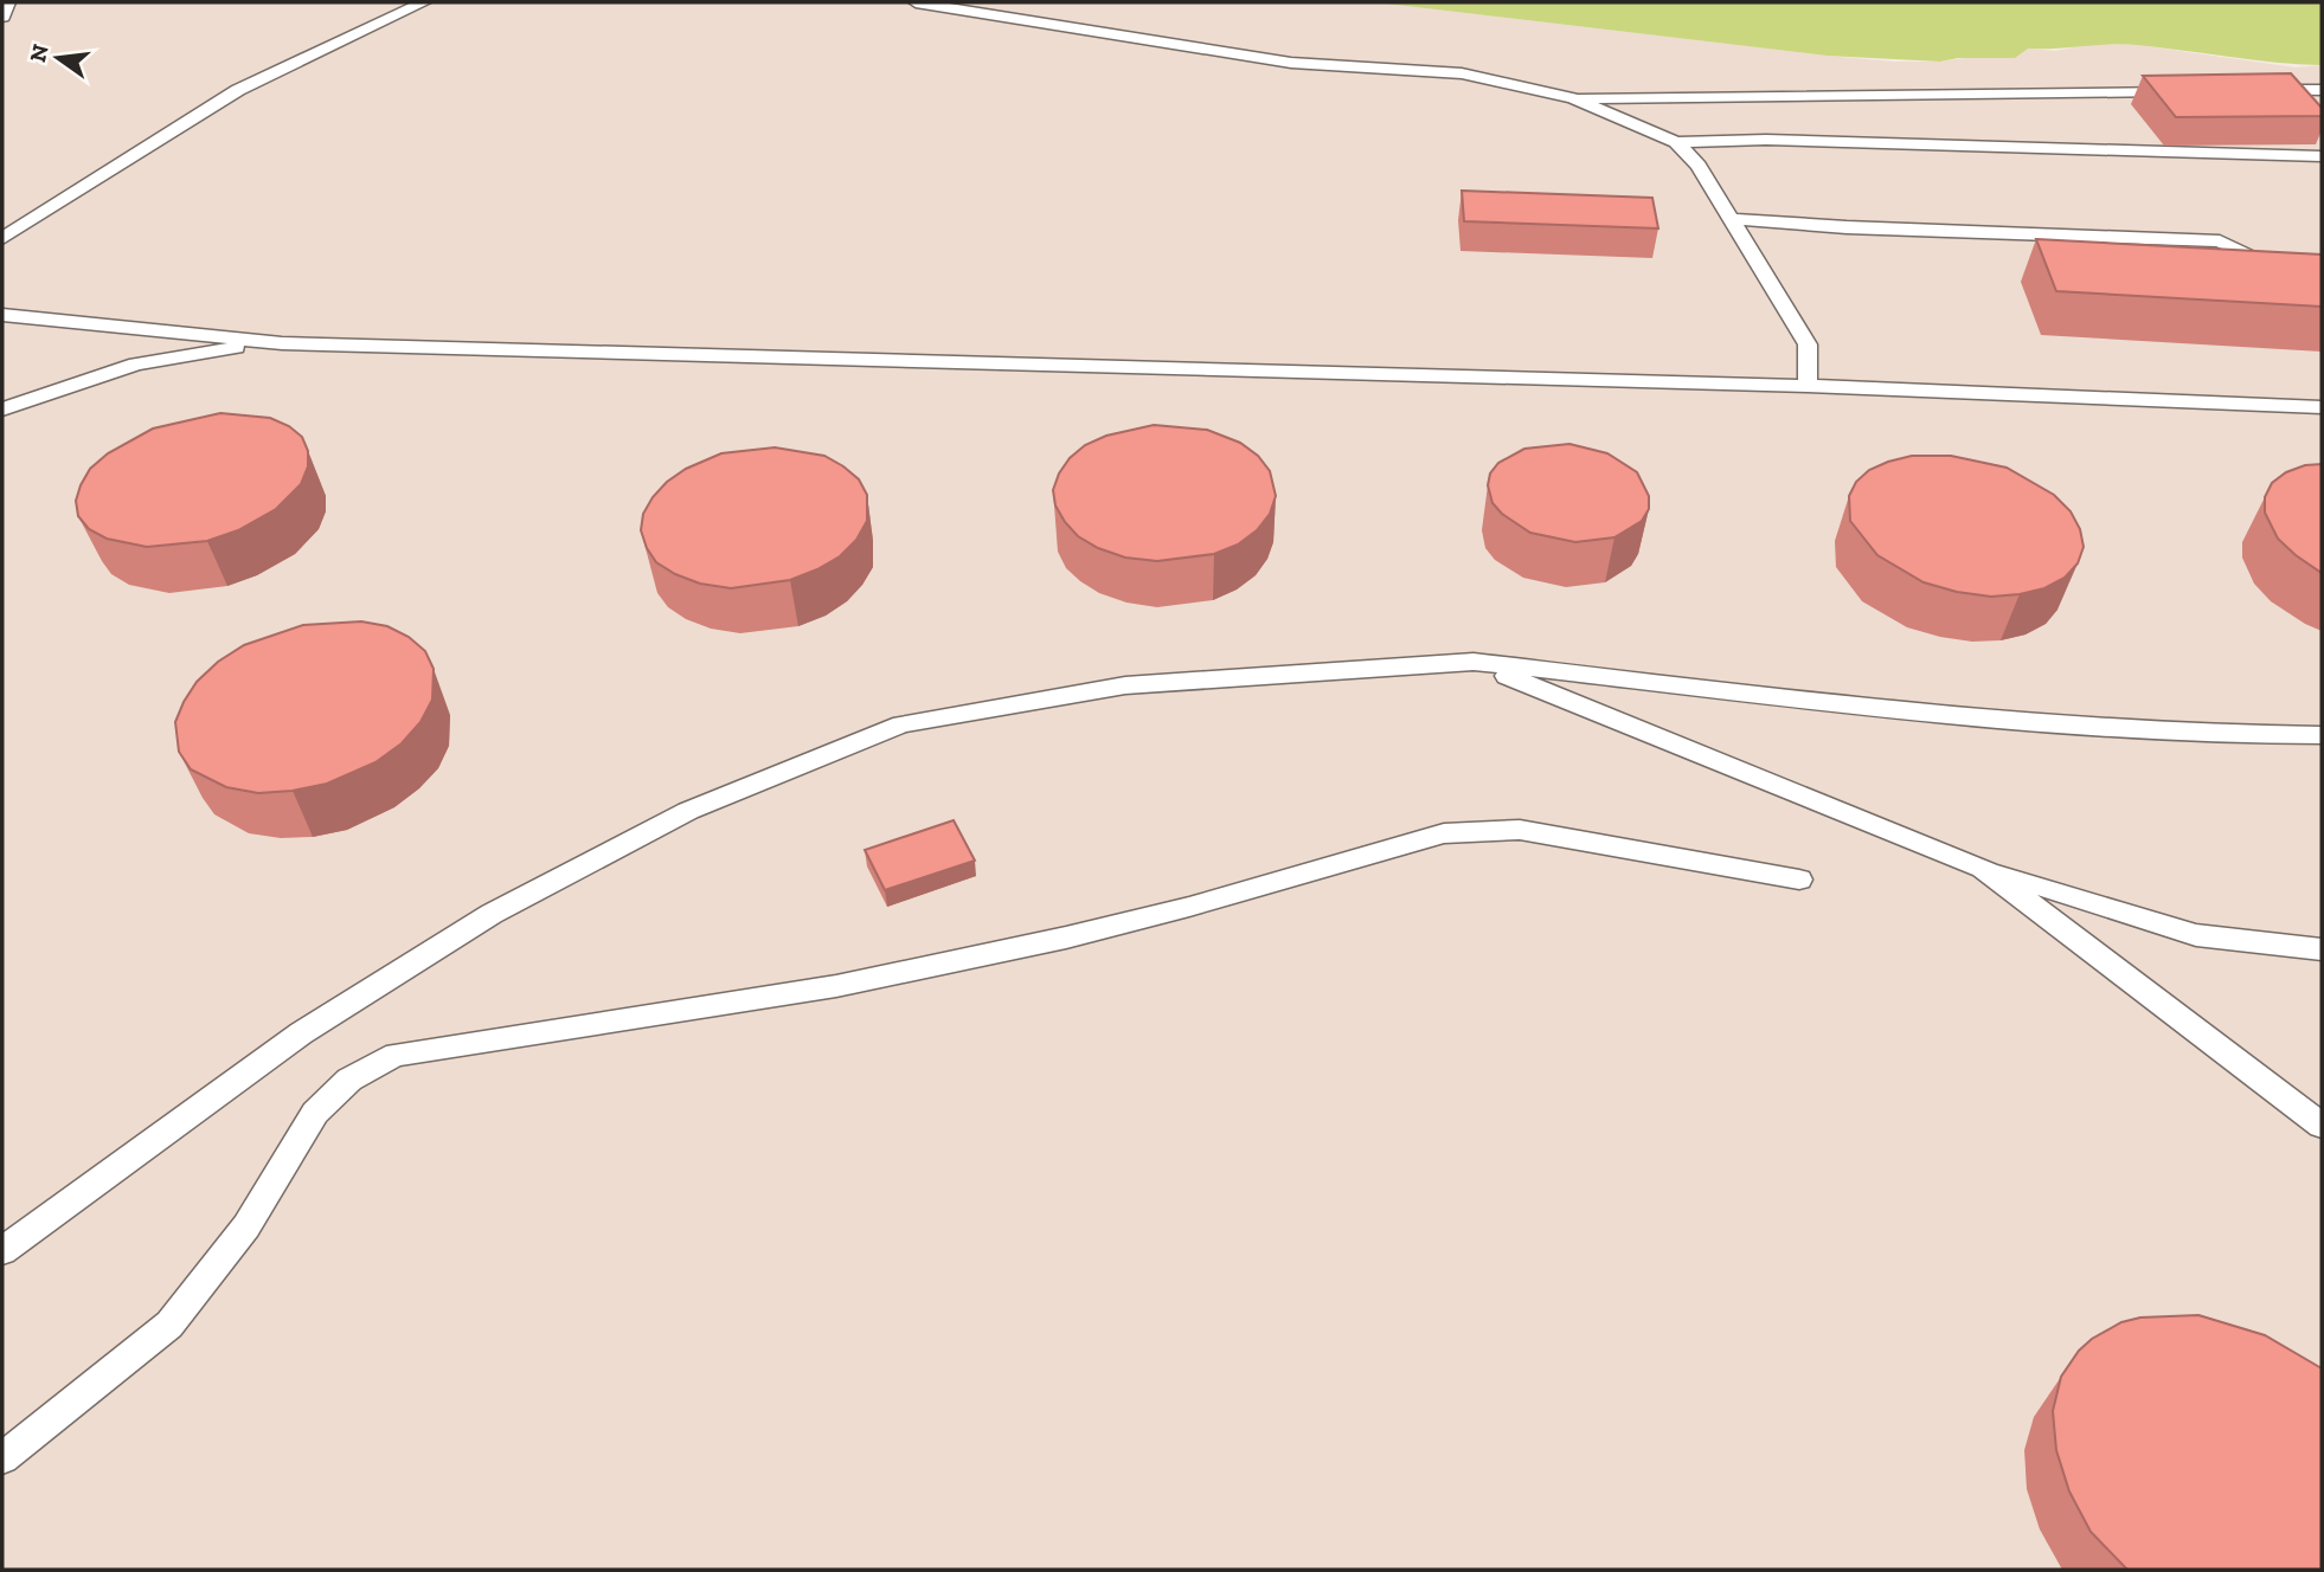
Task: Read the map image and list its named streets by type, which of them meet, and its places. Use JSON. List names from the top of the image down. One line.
{"north":"left"}
